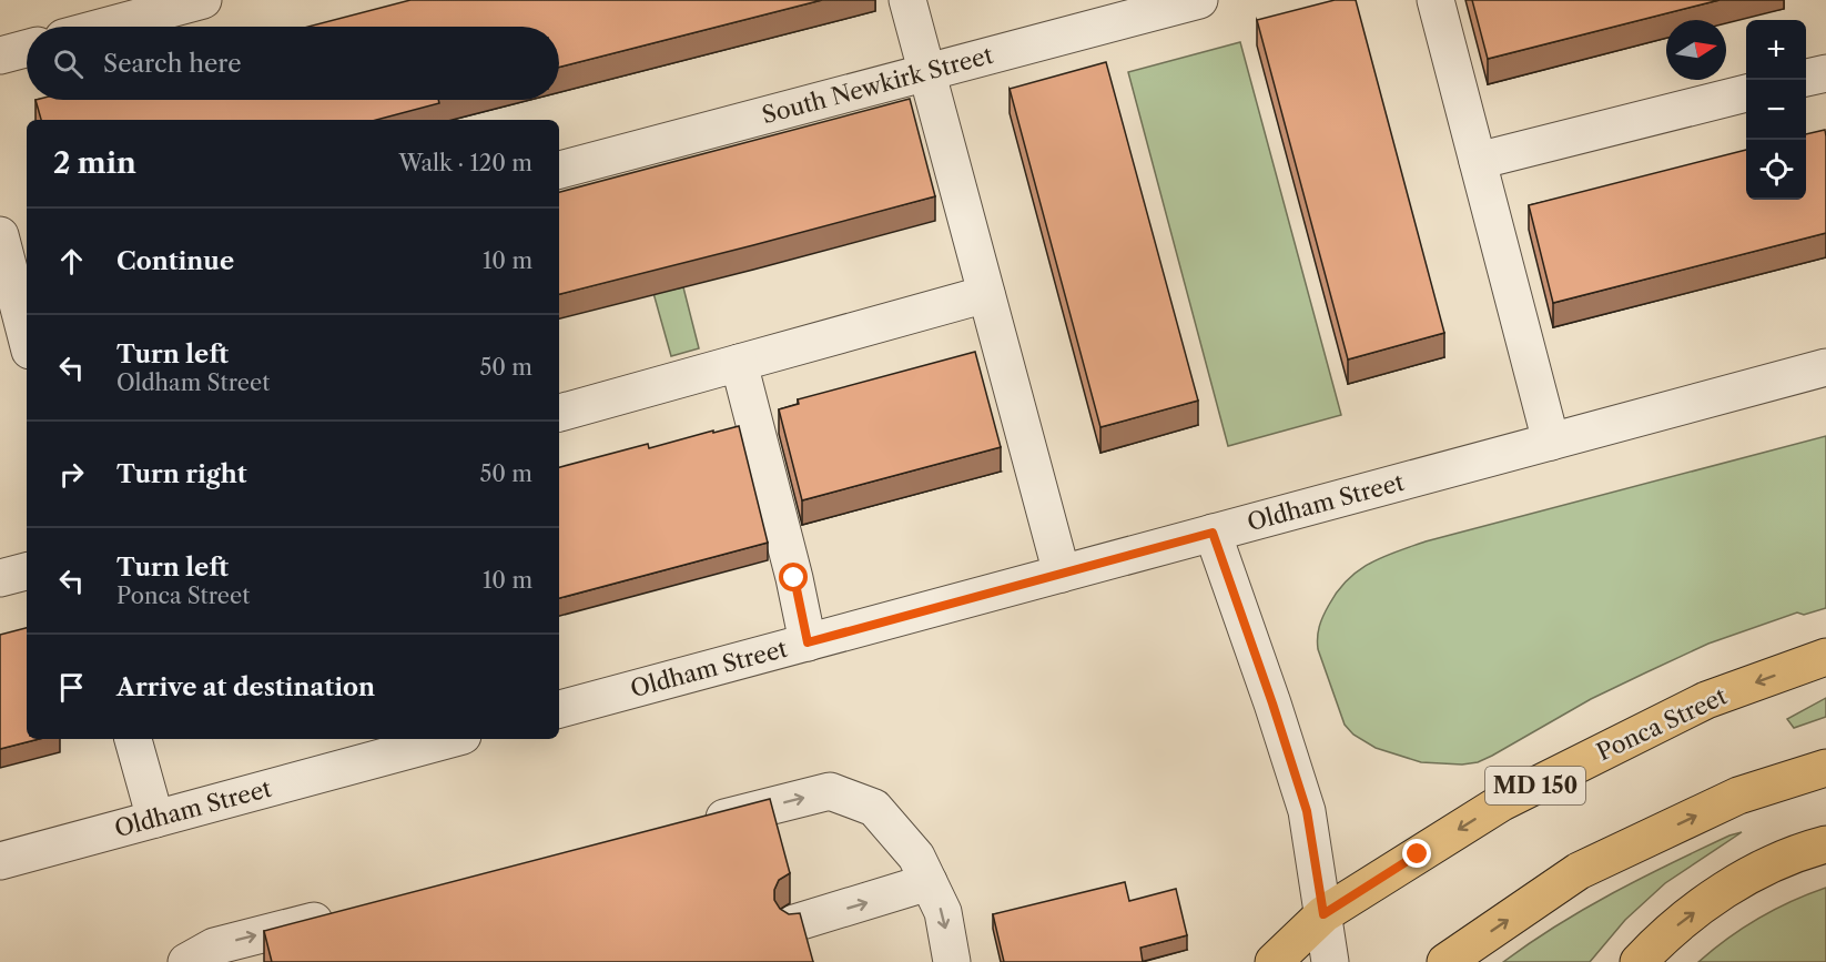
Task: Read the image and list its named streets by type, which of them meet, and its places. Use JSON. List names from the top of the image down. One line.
{"streets":{"main road":["Ponca Street","MD 150"],"street":["South Newkirk Street","Oldham Street"]},"north":"right","page":{"map_buttons":["+","−"],"search":"Search here","heading":["2 min","Walk · 120 m"],"list":[["Continue","10 m"],["Turn left","Oldham Street","50 m"],["Turn right","50 m"],["Turn left","Ponca Street","10 m"],"Arrive at destination"]}}
